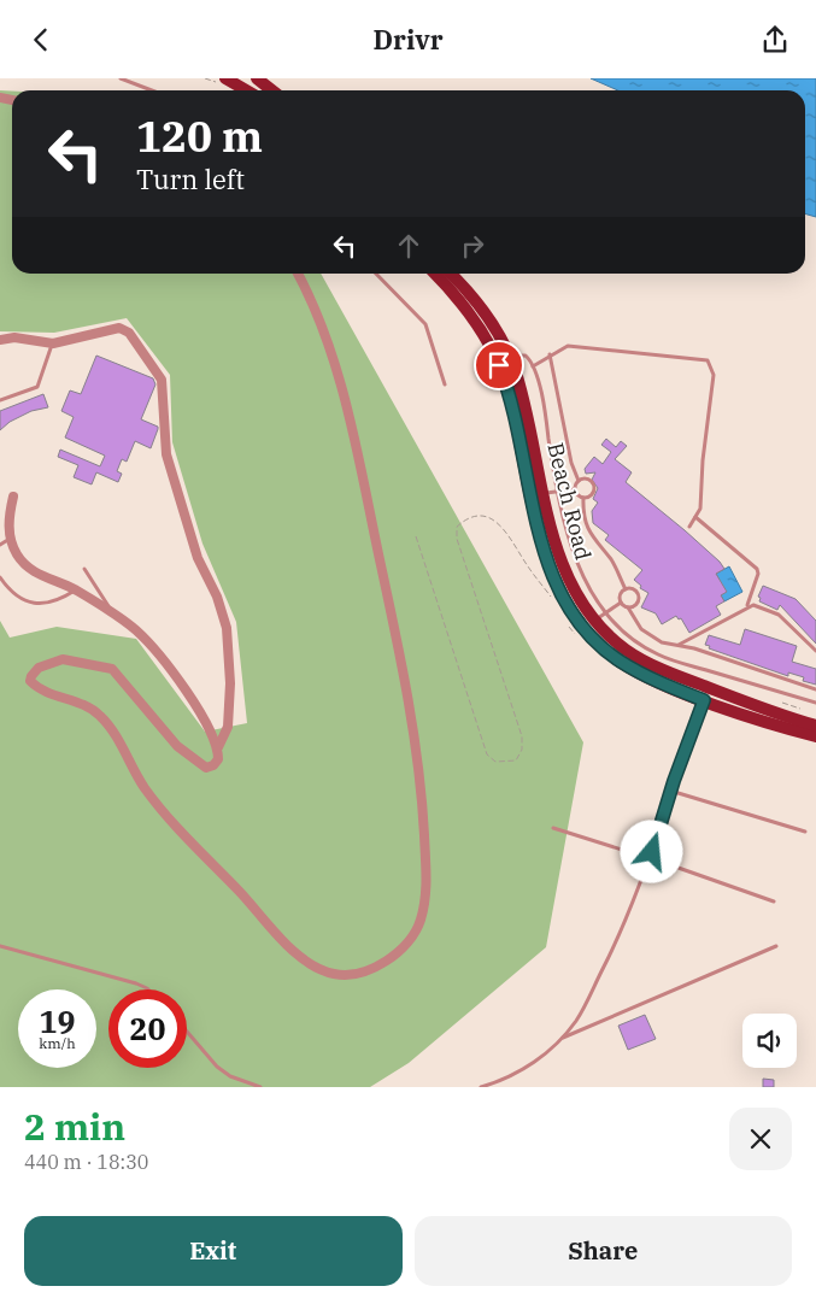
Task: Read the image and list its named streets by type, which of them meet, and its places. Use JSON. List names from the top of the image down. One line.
{"streets":{"main road":["Beach Road"]},"page":{"header":"Drivr","turn":["120 m","Turn left"],"speed":"19 km/h","limit":"20","heading":["2 min","440 m · 18:30"],"buttons":["Exit","Share"]}}
